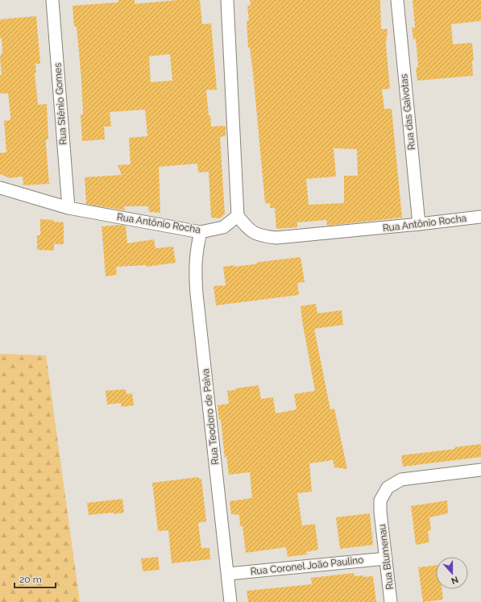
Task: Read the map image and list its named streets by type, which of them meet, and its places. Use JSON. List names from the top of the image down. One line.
{"streets":{"street":["Rua Stênio Gomes","Rua das Gaivotas","Rua Antônio Rocha","Rua Teodoro de Paiva","Rua Blumenau","Rua Coronel João Paulino"]},"crossings":[["Rua Stênio Gomes","Rua Antônio Rocha"],["Rua das Gaivotas","Rua Antônio Rocha"],["Rua Antônio Rocha","Rua Teodoro de Paiva"],["Rua Teodoro de Paiva","Rua Coronel João Paulino"],["Rua Blumenau","Rua Coronel João Paulino"]],"scale_bar":"20 m","north":"bottom"}
